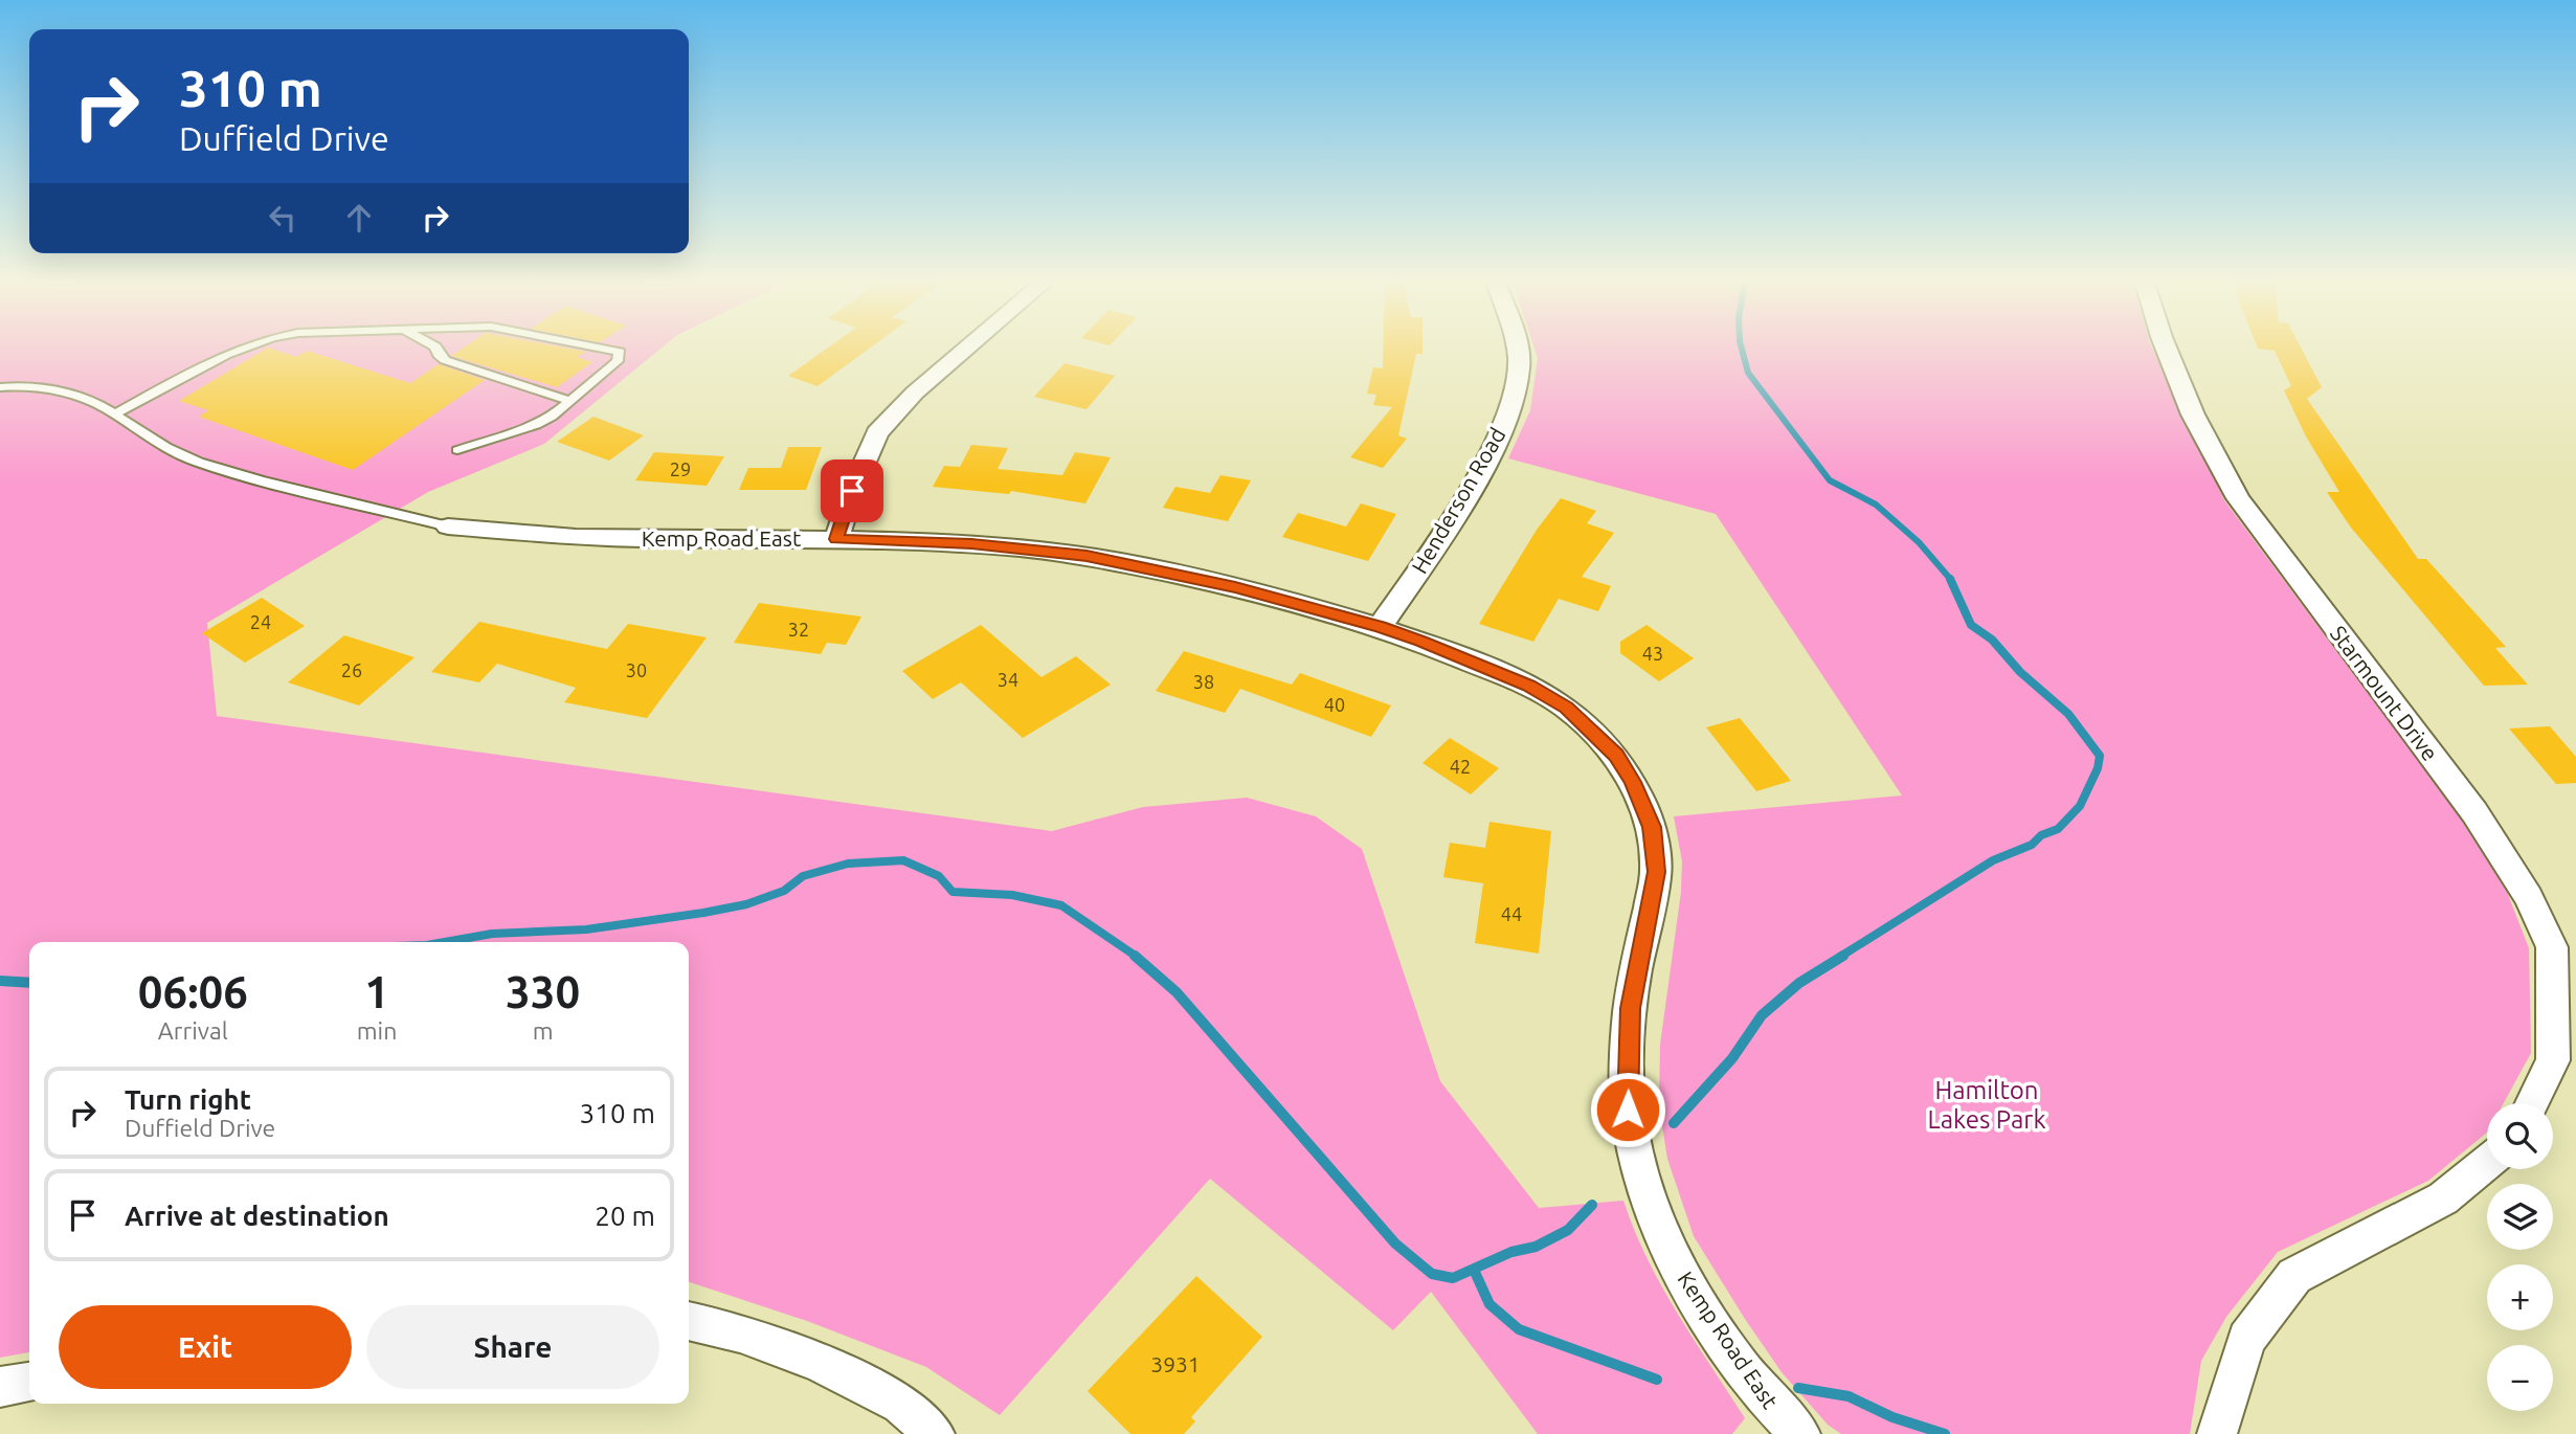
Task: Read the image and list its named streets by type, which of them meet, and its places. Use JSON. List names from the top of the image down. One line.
{"streets":{"street":["Henderson Road","Kemp Road East","Starmount Drive"]},"crossings":[["Henderson Road","Kemp Road East"]],"parks":["Hamilton Lakes Park"],"house_numbers":["29","24","32","43","26","30","34","38","40","42","44","3931"],"page":{"turn":["310 m","Duffield Drive"],"eta":["06:06","Arrival","1","min","330","m"],"list":[{"name":"Turn right","note":"Duffield Drive","value":"310 m"},{"name":"Arrive at destination","value":"20 m"}],"map_buttons":["+","−"],"buttons":["Exit","Share"]}}
